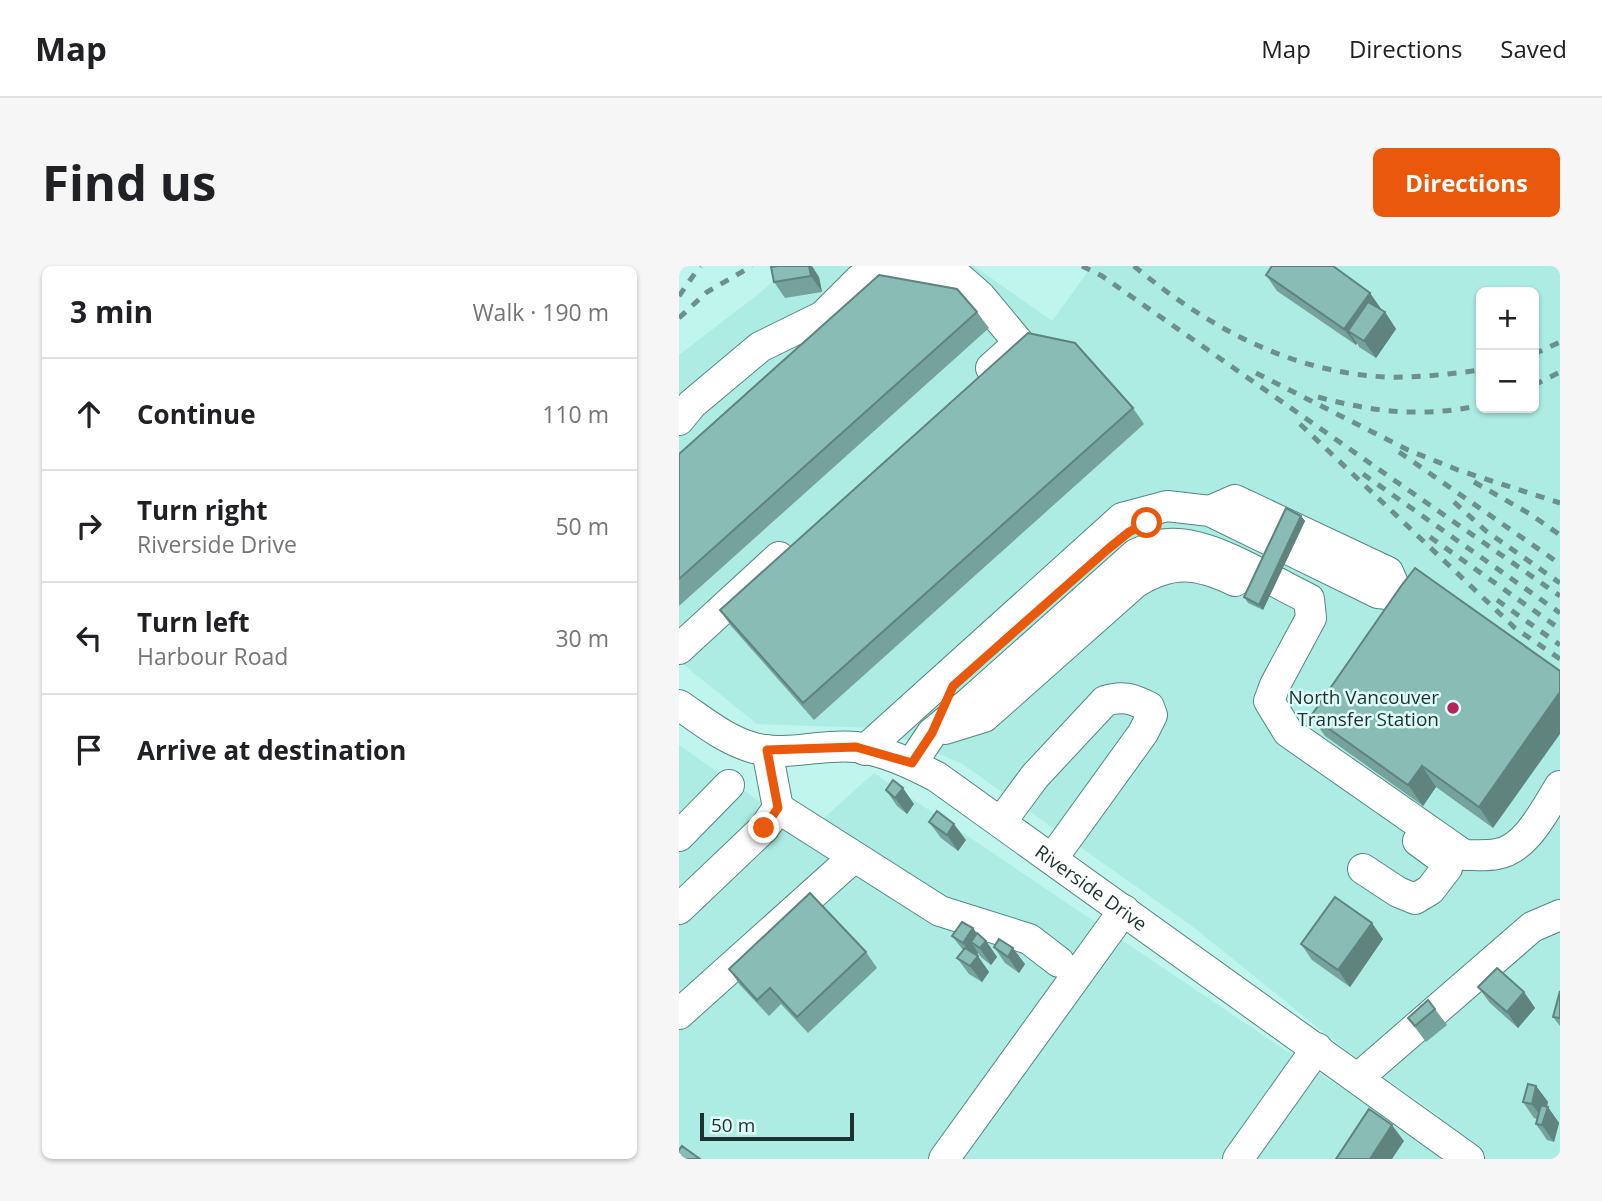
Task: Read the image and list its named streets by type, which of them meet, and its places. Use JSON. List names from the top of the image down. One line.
{"streets":{"street":["Riverside Drive"]},"places":["North Vancouver Transfer Station"],"scale_bar":"50 m","page":{"header":"Map","nav":["Map","Directions","Saved"],"buttons":"Directions","title":"Find us","heading":["3 min","Walk · 190 m"],"map_buttons":["+","−"],"list":[["Continue","110 m"],["Turn right","Riverside Drive","50 m"],["Turn left","Harbour Road","30 m"],"Arrive at destination"],"scale":"50 m"}}
